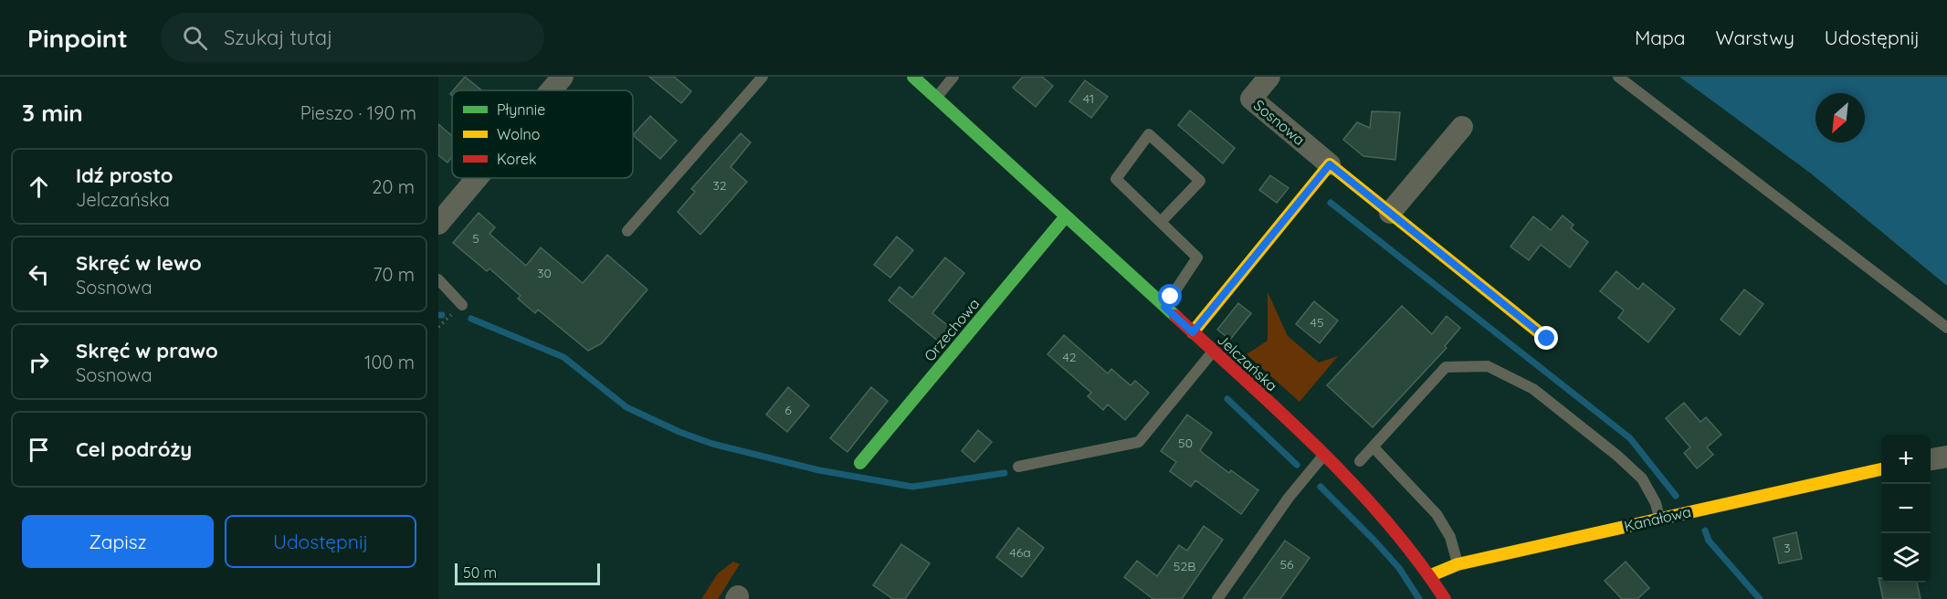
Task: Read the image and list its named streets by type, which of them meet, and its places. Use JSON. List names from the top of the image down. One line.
{"streets":{"street":["Sosnowa","Orzechowa","Jelczańska","Kanałowa"]},"crossings":[["Orzechowa","Jelczańska"],["Jelczańska","Kanałowa"]],"house_numbers":["41","32","5","30","45","42","6","50","3","46a","56","52B"],"legend":["Płynnie","Wolno","Korek"],"scale_bar":"50 m","north":"bottom left","page":{"header":"Pinpoint","search":"Szukaj tutaj","nav":["Mapa","Warstwy","Udostępnij"],"heading":["3 min","Pieszo · 190 m"],"list":[["Idź prosto","Jelczańska","20 m"],["Skręć w lewo","Sosnowa","70 m"],["Skręć w prawo","Sosnowa","100 m"],"Cel podróży"],"map_buttons":["+","−"],"buttons":["Zapisz","Udostępnij"],"scale":"50 m"}}
